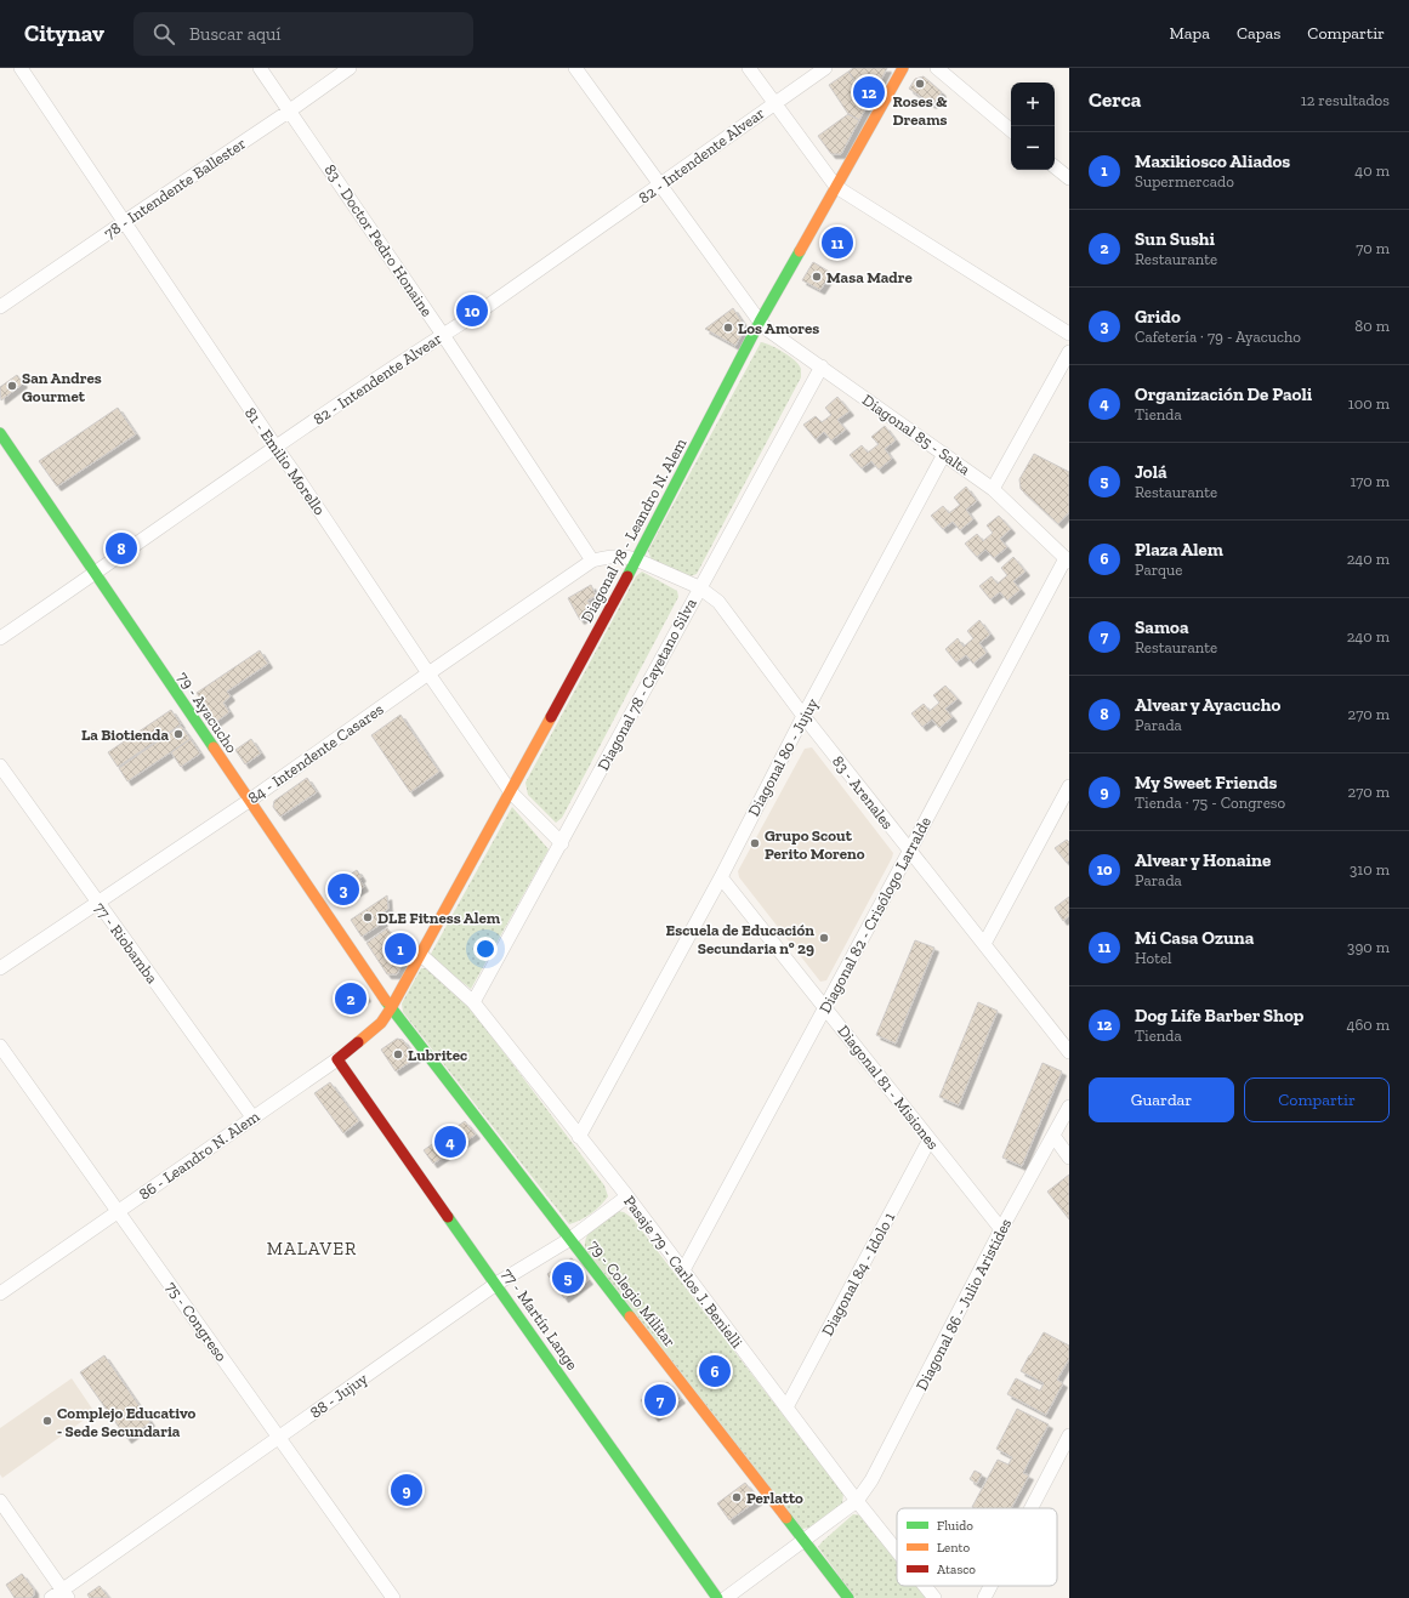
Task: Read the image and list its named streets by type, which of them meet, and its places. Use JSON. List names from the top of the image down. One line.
{"streets":{"street":["82 - Intendente Alvear","78 - Intendente Ballester","83 - Doctor Pedro Honaine","Diagonal 85 - Salta","81 - Emilio Morello","Diagonal 78 - Leandro N. Alem","Diagonal 78 - Cayetano Silva","79 - Ayacucho","84 - Intendente Casares","Diagonal 80 - Jujuy","83 - Arenales","Diagonal 82 - Crisólogo Larralde","77 - Riobamba","Diagonal 81 - Misiones","86 - Leandro N. Alem","Pasaje 79 - Carlos J. Benielli","Diagonal 84 - Idolo 1","79 - Colegio Militar","Diagonal 86 - Julio Aristides","77 - Martín Lange","75 - Congreso","88 - Jujuy"]},"crossings":[["82 - Intendente Alvear","83 - Doctor Pedro Honaine"],["82 - Intendente Alvear","Diagonal 85 - Salta"],["82 - Intendente Alvear","81 - Emilio Morello"],["82 - Intendente Alvear","79 - Ayacucho"],["78 - Intendente Ballester","83 - Doctor Pedro Honaine"],["78 - Intendente Ballester","81 - Emilio Morello"],["83 - Doctor Pedro Honaine","84 - Intendente Casares"],["Diagonal 85 - Salta","Diagonal 78 - Leandro N. Alem"],["Diagonal 85 - Salta","Diagonal 78 - Cayetano Silva"],["Diagonal 85 - Salta","Diagonal 80 - Jujuy"],["Diagonal 85 - Salta","Diagonal 82 - Crisólogo Larralde"],["81 - Emilio Morello","Diagonal 78 - Leandro N. Alem"],["81 - Emilio Morello","Diagonal 78 - Cayetano Silva"],["81 - Emilio Morello","84 - Intendente Casares"],["Diagonal 78 - Leandro N. Alem","79 - Ayacucho"],["Diagonal 78 - Leandro N. Alem","84 - Intendente Casares"],["Diagonal 78 - Leandro N. Alem","83 - Arenales"],["Diagonal 78 - Leandro N. Alem","86 - Leandro N. Alem"],["Diagonal 78 - Leandro N. Alem","Pasaje 79 - Carlos J. Benielli"],["Diagonal 78 - Leandro N. Alem","79 - Colegio Militar"],["Diagonal 78 - Cayetano Silva","83 - Arenales"],["Diagonal 78 - Cayetano Silva","Pasaje 79 - Carlos J. Benielli"],["79 - Ayacucho","84 - Intendente Casares"],["79 - Ayacucho","86 - Leandro N. Alem"],["79 - Ayacucho","79 - Colegio Militar"],["84 - Intendente Casares","83 - Arenales"],["84 - Intendente Casares","77 - Riobamba"],["Diagonal 80 - Jujuy","83 - Arenales"],["Diagonal 80 - Jujuy","Diagonal 81 - Misiones"],["Diagonal 80 - Jujuy","Pasaje 79 - Carlos J. Benielli"],["83 - Arenales","Diagonal 82 - Crisólogo Larralde"],["Diagonal 82 - Crisólogo Larralde","Diagonal 81 - Misiones"],["Diagonal 82 - Crisólogo Larralde","Pasaje 79 - Carlos J. Benielli"],["77 - Riobamba","86 - Leandro N. Alem"],["Diagonal 81 - Misiones","Diagonal 84 - Idolo 1"],["Diagonal 81 - Misiones","Diagonal 86 - Julio Aristides"],["86 - Leandro N. Alem","79 - Colegio Militar"],["86 - Leandro N. Alem","77 - Martín Lange"],["86 - Leandro N. Alem","75 - Congreso"],["Pasaje 79 - Carlos J. Benielli","Diagonal 84 - Idolo 1"],["Pasaje 79 - Carlos J. Benielli","Diagonal 86 - Julio Aristides"],["Pasaje 79 - Carlos J. Benielli","88 - Jujuy"],["79 - Colegio Militar","Diagonal 86 - Julio Aristides"],["79 - Colegio Militar","88 - Jujuy"],["77 - Martín Lange","88 - Jujuy"],["75 - Congreso","88 - Jujuy"]],"districts":["MALAVER"],"places":["Roses & Dreams","Masa Madre","Los Amores","San Andres Gourmet","La Biotienda","Grupo Scout Perito Moreno","DLE Fitness Alem","Escuela de Educación Secundaria nº 29","Lubritec","Complejo Educativo - Sede Secundaria","Perlatto"],"legend":["Fluido","Lento","Atasco"],"page":{"header":"Citynav","search":"Buscar aquí","nav":["Mapa","Capas","Compartir"],"heading":["Cerca","12 resultados"],"pins":["12","11","10","8","3","1","2","4","5","6","7","9"],"map_buttons":["+","−"],"list":[{"mark":"1","name":"Maxikiosco Aliados","note":"Supermercado","value":"40 m"},{"mark":"2","name":"Sun Sushi","note":"Restaurante","value":"70 m"},{"mark":"3","name":"Grido","note":"Cafetería · 79 - Ayacucho","value":"80 m"},{"mark":"4","name":"Organización De Paoli","note":"Tienda","value":"100 m"},{"mark":"5","name":"Jolá","note":"Restaurante","value":"170 m"},{"mark":"6","name":"Plaza Alem","note":"Parque","value":"240 m"},{"mark":"7","name":"Samoa","note":"Restaurante","value":"240 m"},{"mark":"8","name":"Alvear y Ayacucho","note":"Parada","value":"270 m"},{"mark":"9","name":"My Sweet Friends","note":"Tienda · 75 - Congreso","value":"270 m"},{"mark":"10","name":"Alvear y Honaine","note":"Parada","value":"310 m"},{"mark":"11","name":"Mi Casa Ozuna","note":"Hotel","value":"390 m"},{"mark":"12","name":"Dog Life Barber Shop","note":"Tienda","value":"460 m"}],"buttons":["Guardar","Compartir"]}}
